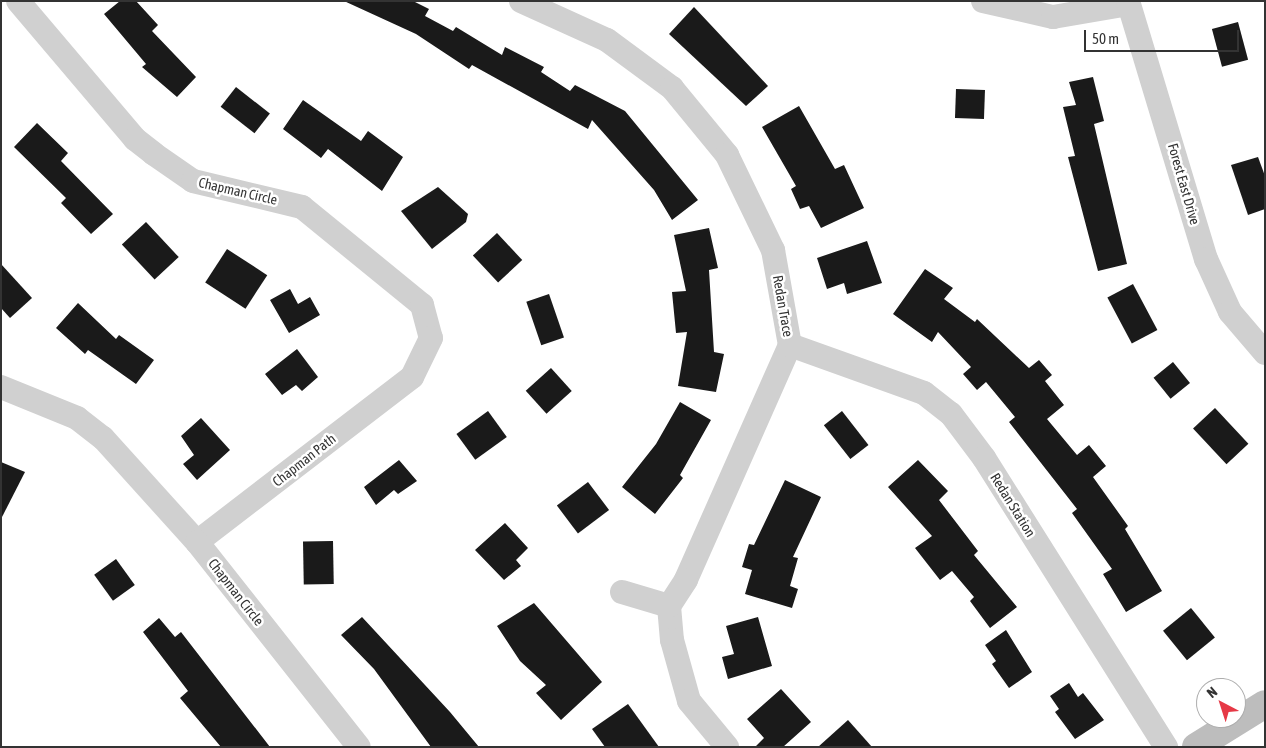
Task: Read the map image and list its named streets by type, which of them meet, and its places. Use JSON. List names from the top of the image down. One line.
{"streets":{"street":["Forest East Drive","Chapman Circle","Redan Trace","Chapman Path","Redan Station"]},"crossings":[["Chapman Circle","Chapman Path"],["Redan Trace","Redan Station"]],"scale_bar":"50 m","north":"top left"}
